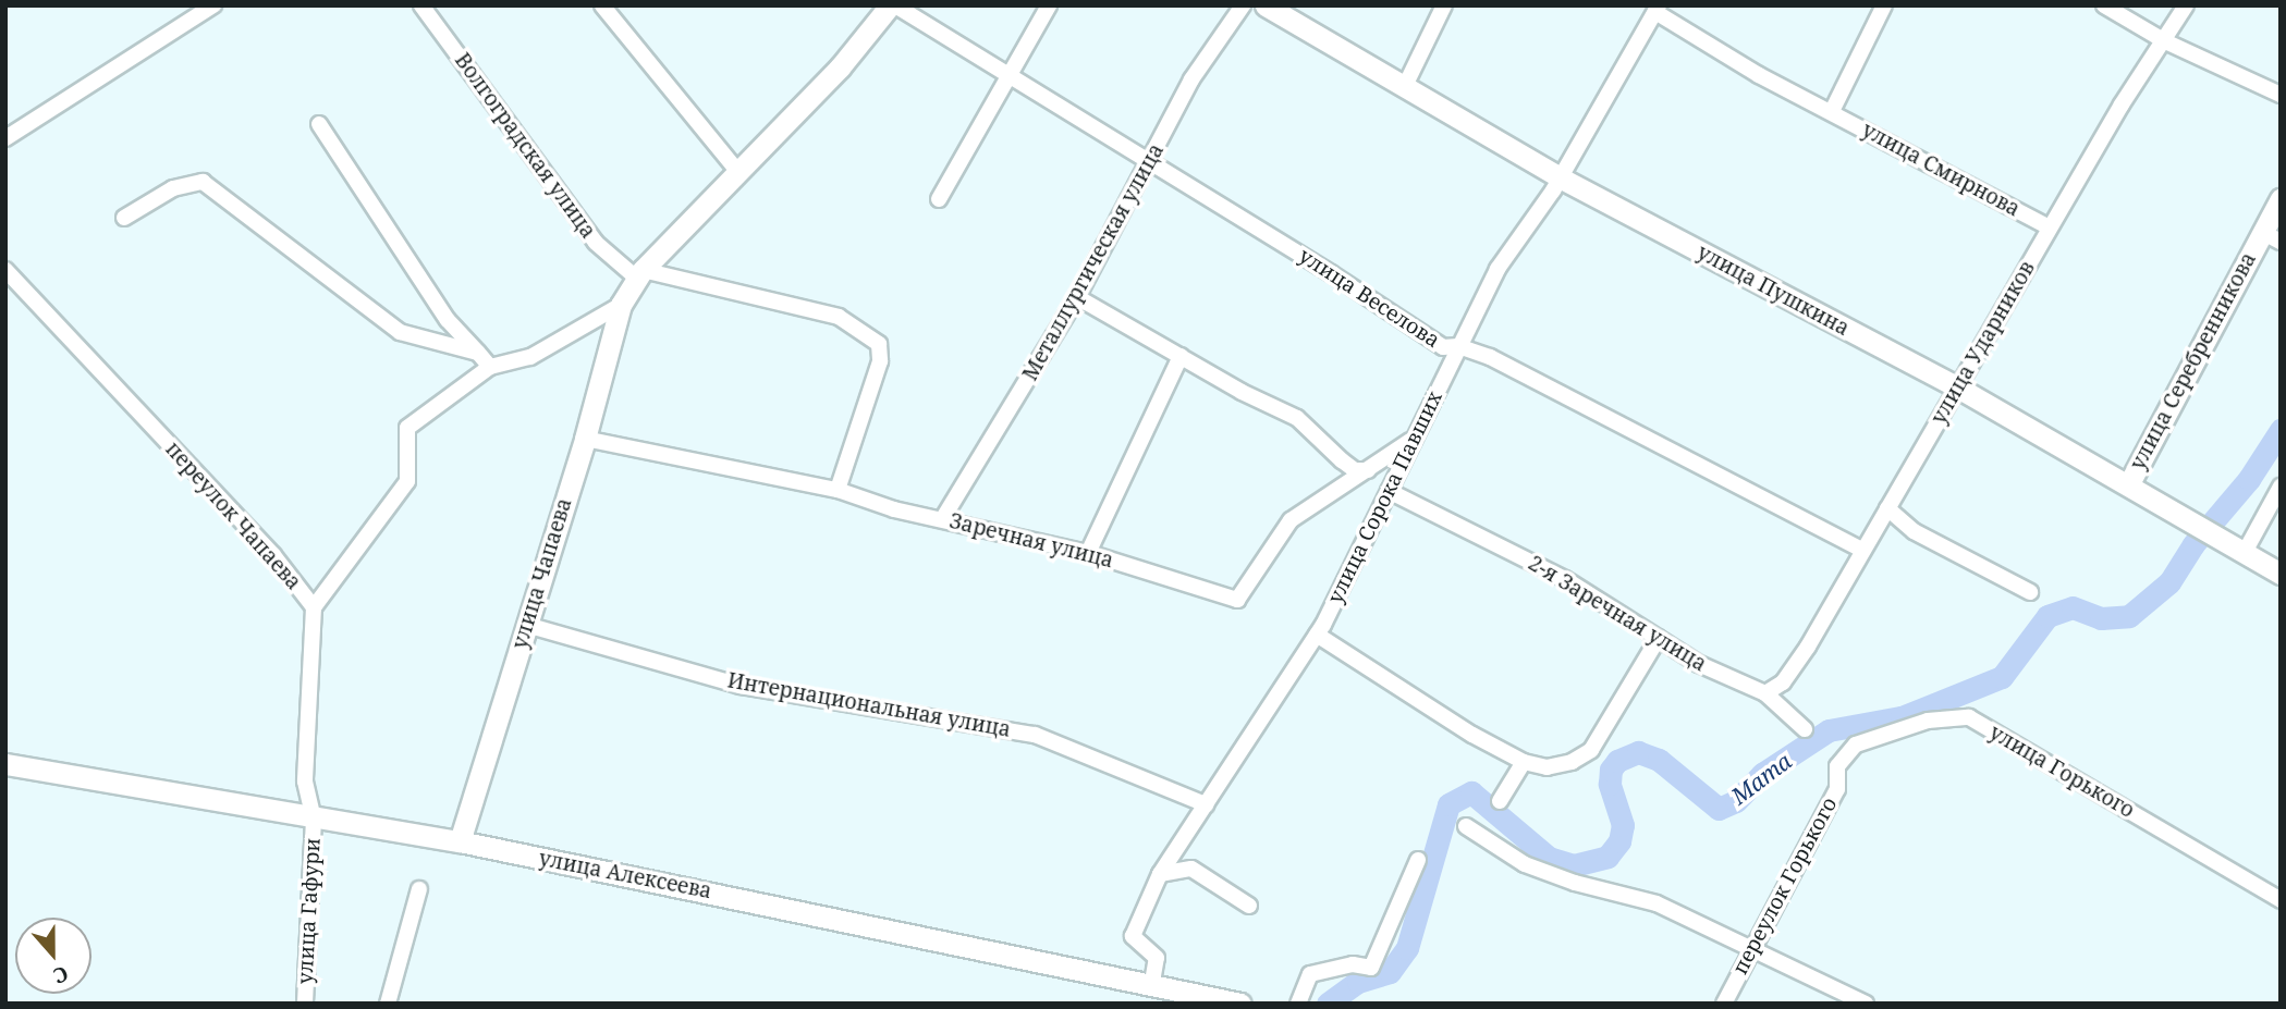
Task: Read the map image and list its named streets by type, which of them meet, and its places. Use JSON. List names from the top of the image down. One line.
{"streets":{"street":["Волгоградская улица","улица Смирнова","Металлургическая улица","улица Пушкина","улица Веселова","улица Ударников","улица Серебренникова","улица Сорока Павших","переулок Чапаева","Заречная улица","улица Чапаева","2-я Заречная улица","Интернациональная улица","улица Горького","улица Алексеева","переулок Горького","улица Гафури"]},"crossings":[["Волгоградская улица","улица Чапаева"],["улица Смирнова","улица Ударников"],["улица Смирнова","улица Сорока Павших"],["Металлургическая улица","улица Веселова"],["Металлургическая улица","Заречная улица"],["улица Пушкина","улица Ударников"],["улица Пушкина","улица Серебренникова"],["улица Пушкина","улица Сорока Павших"],["улица Веселова","улица Ударников"],["улица Веселова","улица Сорока Павших"],["улица Веселова","улица Чапаева"],["улица Ударников","2-я Заречная улица"],["улица Сорока Павших","Заречная улица"],["улица Сорока Павших","2-я Заречная улица"],["улица Сорока Павших","Интернациональная улица"],["улица Сорока Павших","улица Алексеева"],["переулок Чапаева","улица Чапаева"],["переулок Чапаева","улица Алексеева"],["переулок Чапаева","улица Гафури"],["Заречная улица","улица Чапаева"],["улица Чапаева","Интернациональная улица"],["улица Чапаева","улица Алексеева"],["улица Горького","переулок Горького"],["улица Алексеева","улица Гафури"]],"water":["Мата"],"north":"bottom"}
